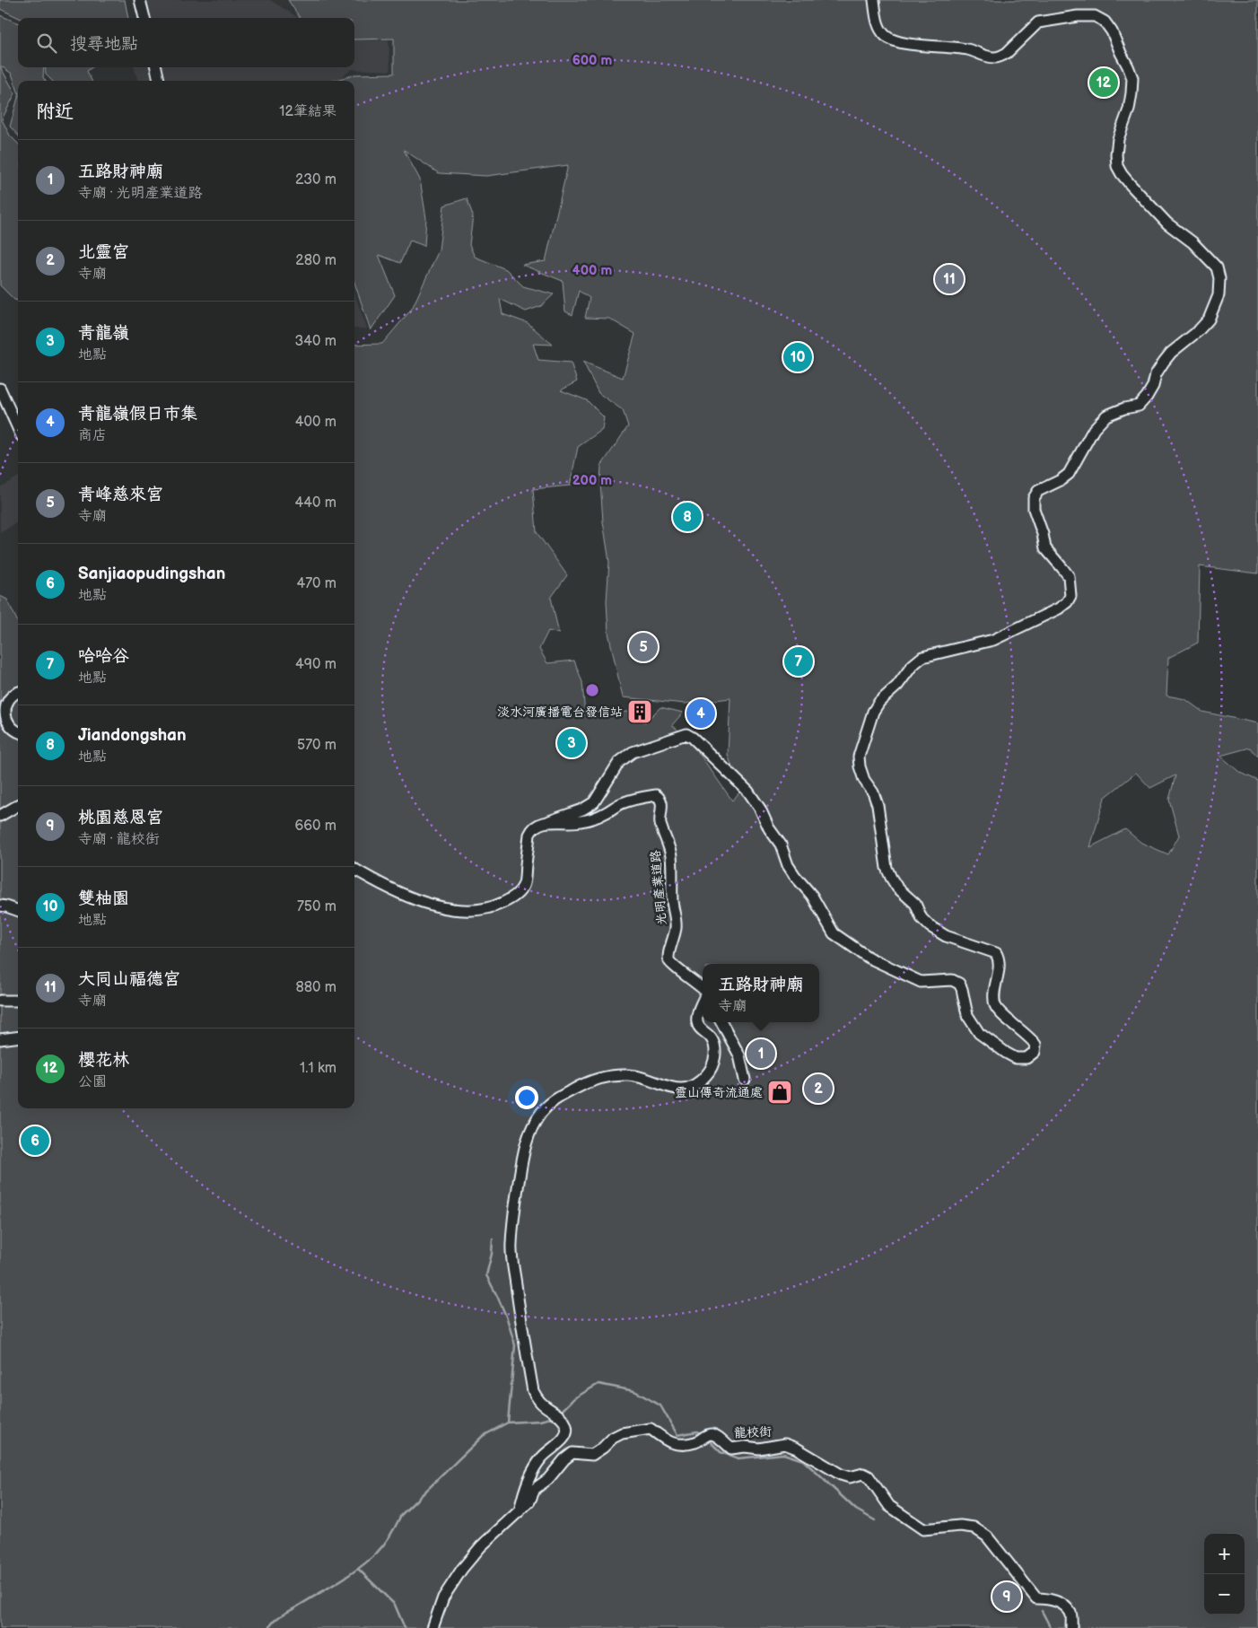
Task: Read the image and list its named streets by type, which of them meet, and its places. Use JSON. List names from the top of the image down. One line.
{"streets":{"street":["光明產業道路","龍校街"]},"places":{"building":["淡水河廣播電台發信站"],"shop":["靈山傳奇流通處"]},"page":{"search":"搜尋地點","pins":["12","11","10","8","5","7","4","3","1","2","6","9"],"heading":["附近","12筆結果"],"list":[{"mark":"1","name":"五路財神廟","note":"寺廟 · 光明產業道路","value":"230 m"},{"mark":"2","name":"北靈宮","note":"寺廟","value":"280 m"},{"mark":"3","name":"青龍嶺","note":"地點","value":"340 m"},{"mark":"4","name":"青龍嶺假日市集","note":"商店","value":"400 m"},{"mark":"5","name":"青峰慈來宮","note":"寺廟","value":"440 m"},{"mark":"6","name":"Sanjiaopudingshan","note":"地點","value":"470 m"},{"mark":"7","name":"哈哈谷","note":"地點","value":"490 m"},{"mark":"8","name":"Jiandongshan","note":"地點","value":"570 m"},{"mark":"9","name":"桃園慈恩宮","note":"寺廟 · 龍校街","value":"660 m"},{"mark":"10","name":"雙柚園","note":"地點","value":"750 m"},{"mark":"11","name":"大同山福德宮","note":"寺廟","value":"880 m"},{"mark":"12","name":"櫻花林","note":"公園","value":"1.1 km"}],"popup":["五路財神廟","寺廟"],"map_buttons":["+","−"]},"rings":["600 m","400 m","200 m"]}
